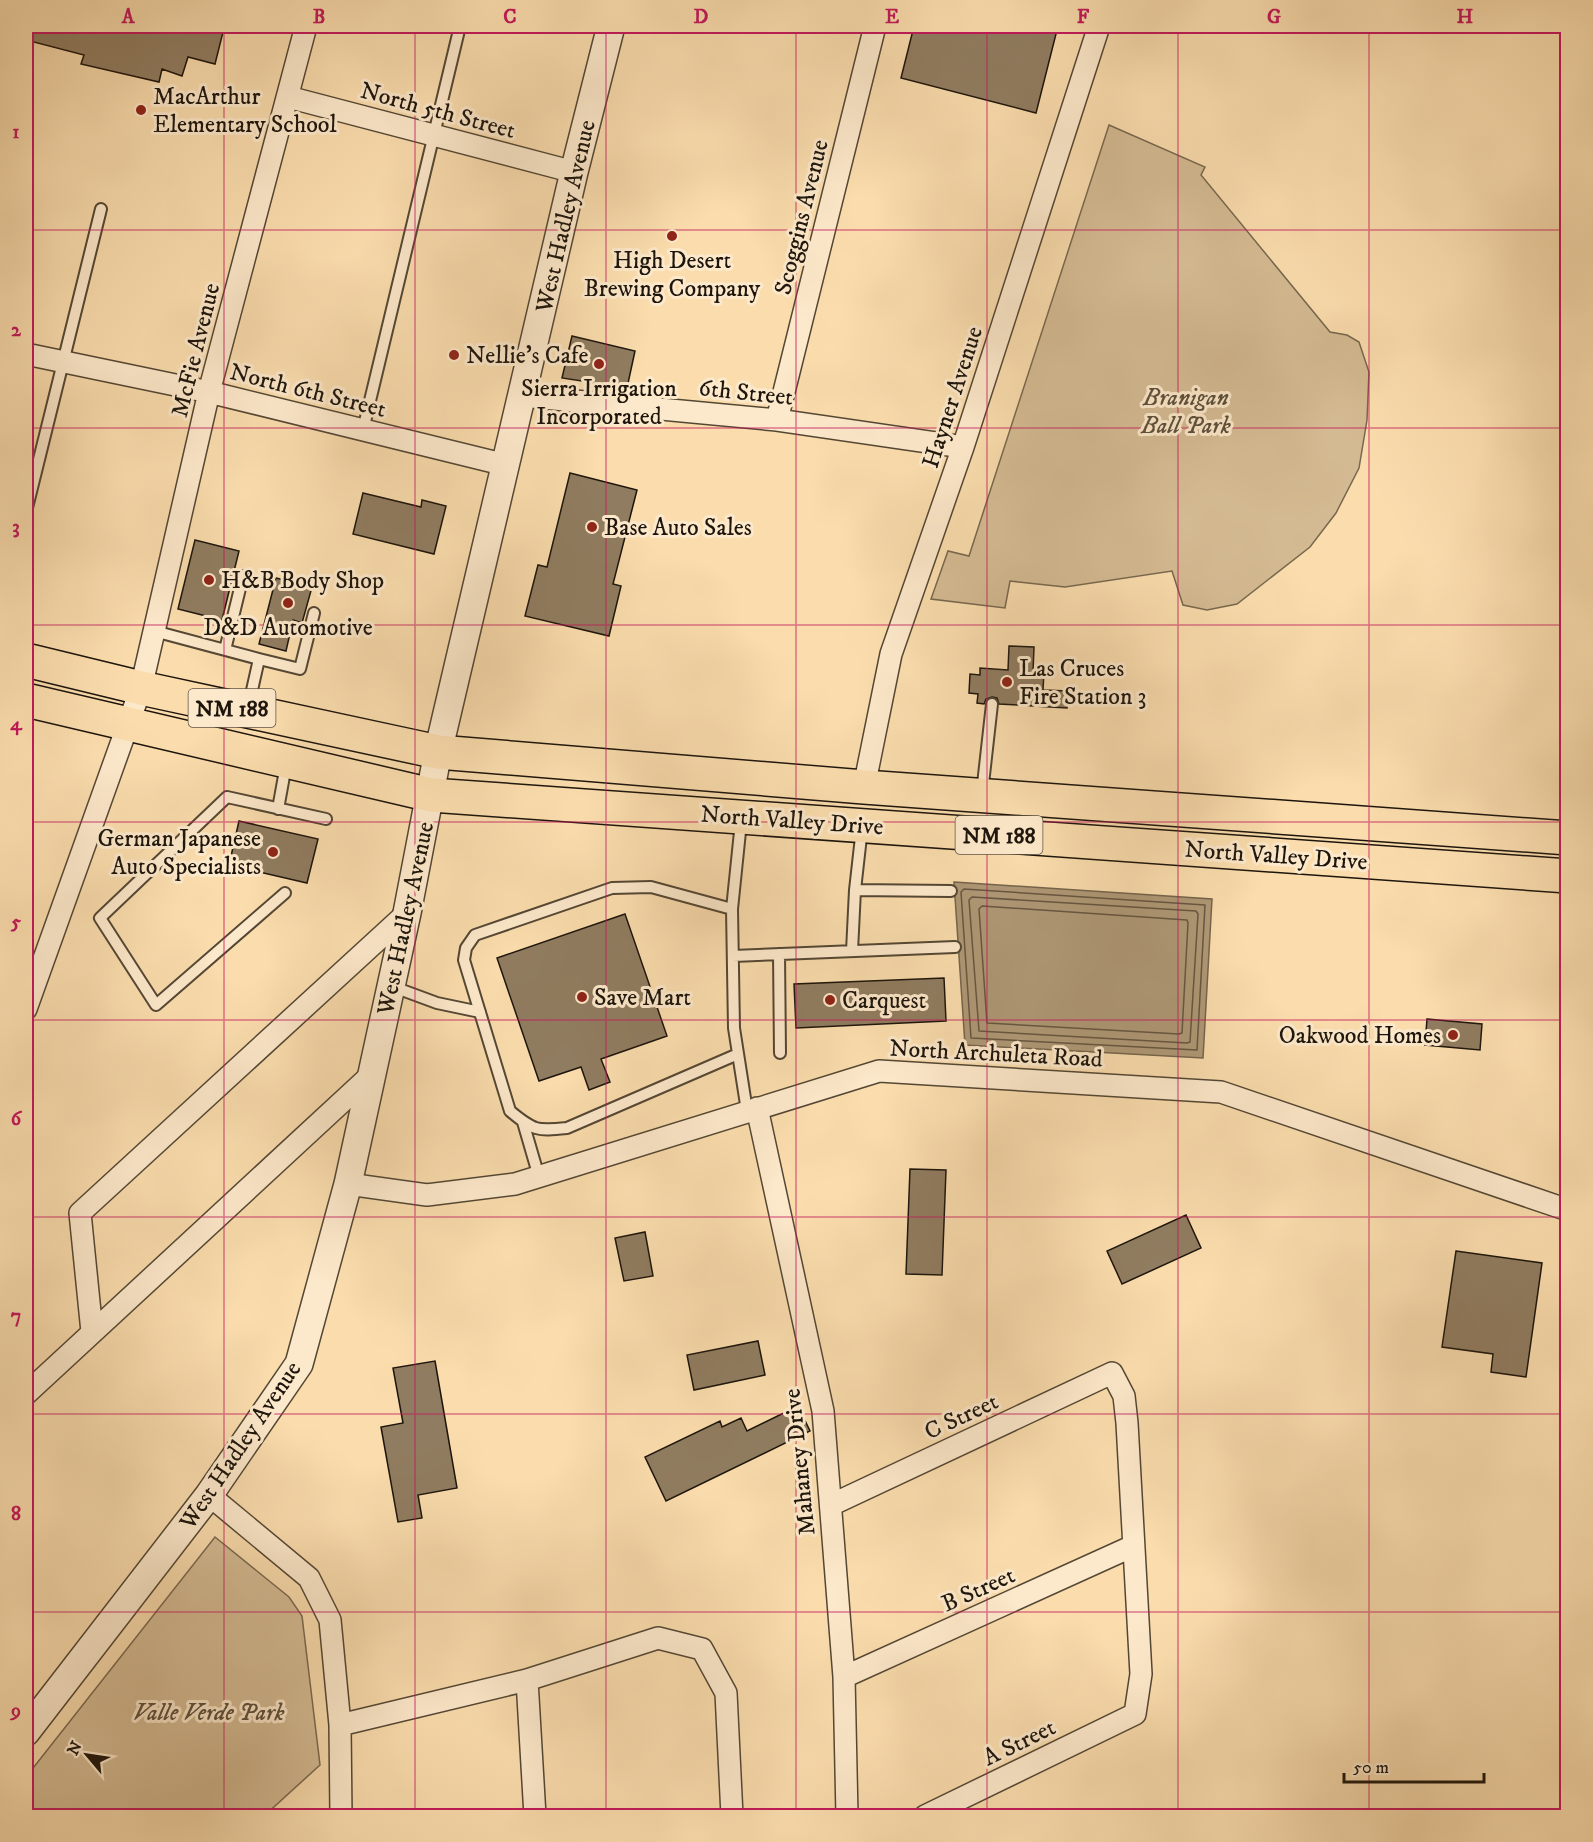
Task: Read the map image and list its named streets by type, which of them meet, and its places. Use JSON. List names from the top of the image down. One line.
{"streets":{"main road":["NM 188","North Valley Drive"],"street":["North 5th Street","West Hadley Avenue","Scoggins Avenue","McFie Avenue","North 6th Street","6th Street","Hayner Avenue","North Archuleta Road","C Street","Mahaney Drive","B Street","A Street"]},"crossings":[["North 5th Street","West Hadley Avenue"],["North 5th Street","McFie Avenue"],["West Hadley Avenue","North 6th Street"],["West Hadley Avenue","6th Street"],["West Hadley Avenue","North Valley Drive"],["West Hadley Avenue","North Archuleta Road"],["Scoggins Avenue","6th Street"],["McFie Avenue","North 6th Street"],["McFie Avenue","North Valley Drive"],["6th Street","Hayner Avenue"],["Hayner Avenue","North Valley Drive"],["North Archuleta Road","Mahaney Drive"],["C Street","Mahaney Drive"],["C Street","B Street"],["C Street","A Street"],["Mahaney Drive","B Street"],["B Street","A Street"]],"parks":["Branigan Ball Park","Valle Verde Park"],"places":["MacArthur Elementary School","High Desert Brewing Company","Nellie's Cafe","Sierra Irrigation Incorporated","Base Auto Sales","H&B Body Shop","D&D Automotive","Las Cruces Fire Station 3","German Japanese Auto Specialists","Save Mart","Carquest","Oakwood Homes"],"scale_bar":"50 m","north":"top left","grid":{"columns":["A","B","C","D","E","F","G","H"],"rows":["1","2","3","4","5","6","7","8","9"]}}
